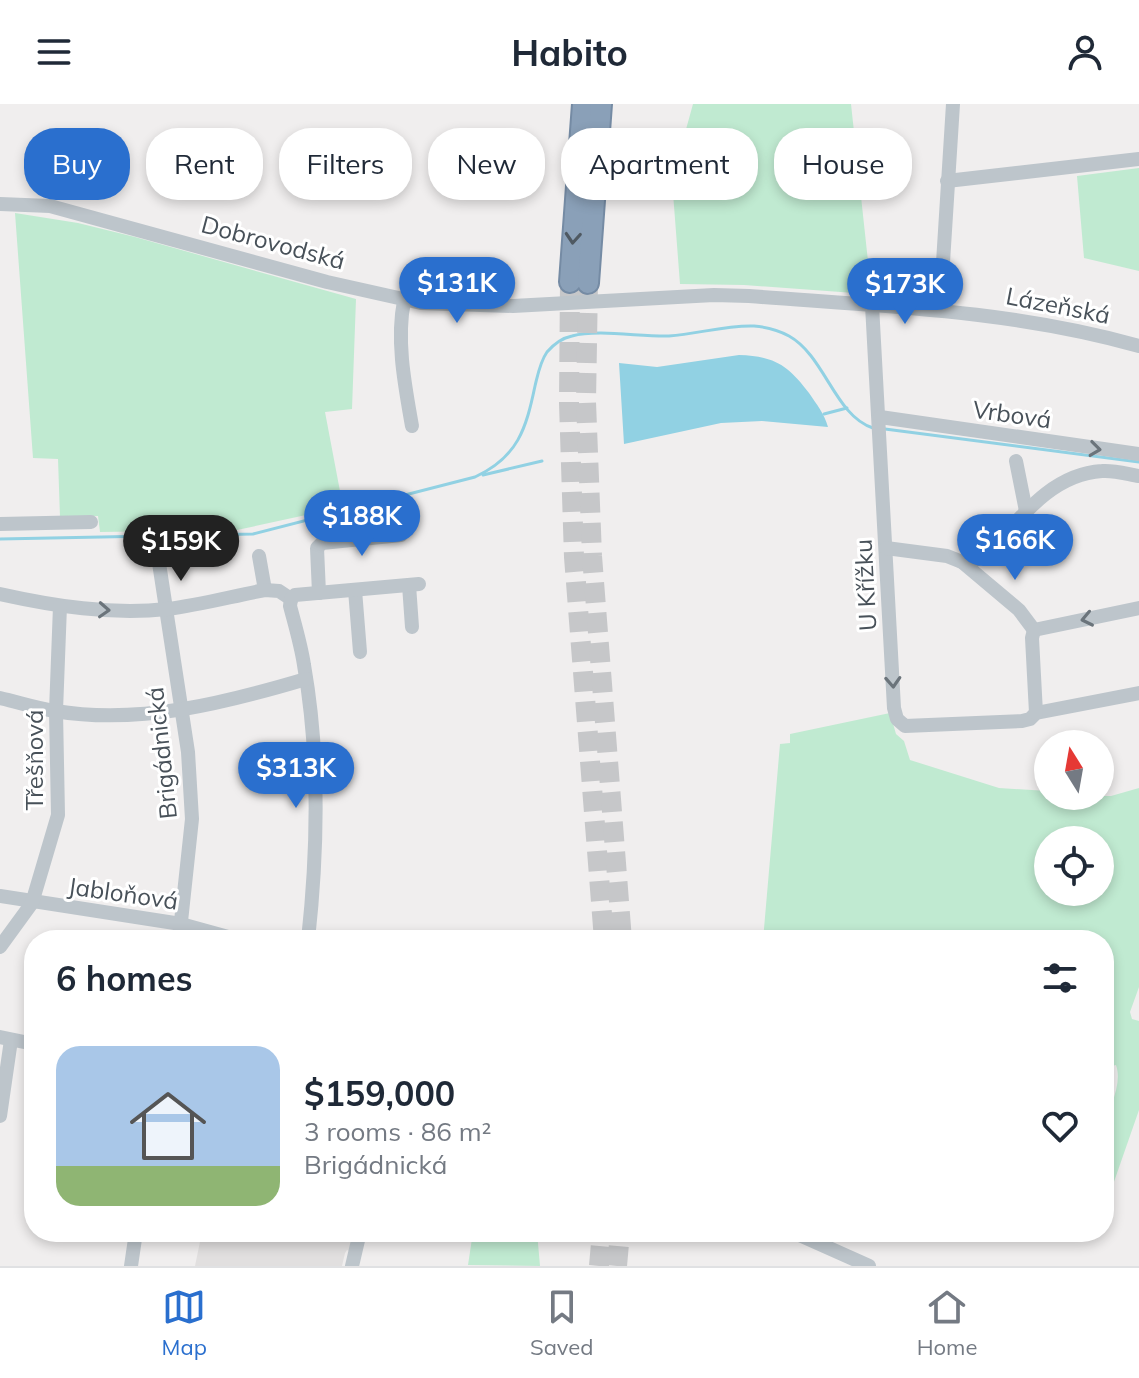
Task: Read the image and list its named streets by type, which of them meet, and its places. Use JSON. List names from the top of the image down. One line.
{"streets":{"street":["Dobrovodská","Lázeňská","Vrbová","U Křížku","Brigádnická","Třešňová","Jabloňová"]},"crossings":[["Dobrovodská","Lázeňská"],["Dobrovodská","U Křížku"],["Lázeňská","U Křížku"],["Vrbová","U Křížku"],["Brigádnická","Jabloňová"],["Třešňová","Jabloňová"]],"one_way":["Vrbová"],"north":"top","page":{"header":"Habito","chip":["Buy","Rent","Filters","New","Apartment","House"],"price":["$131K","$173K","$188K","$166K","$159K","$313K"],"heading":"6 homes","list":[{"name":"$159,000","note":"3 rooms · 86 m² · Brigádnická"}],"tabs":["Map","Saved","Home"]}}
